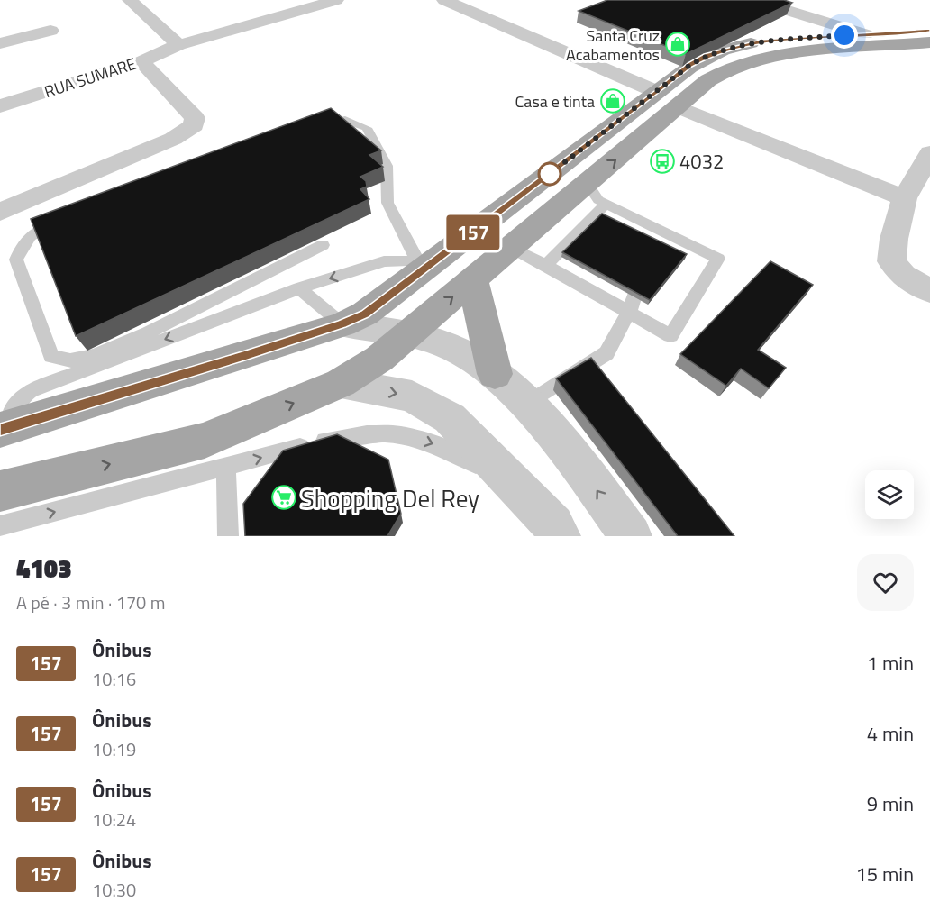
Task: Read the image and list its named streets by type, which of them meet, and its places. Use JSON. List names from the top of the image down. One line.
{"streets":{"street":["RUA SUMARE"]},"places":{"shop":["Santa Cruz Acabamentos","Casa e tinta"],"bus stop":["4032"],"supermarket":["Shopping Del Rey"]},"lines":["bus line 157"],"page":{"on_map":"157","heading":["4103","A pé · 3 min · 170 m"],"list":[{"mark":"157","name":"Ônibus","note":"10:16","value":"1 min"},{"mark":"157","name":"Ônibus","note":"10:19","value":"4 min"},{"mark":"157","name":"Ônibus","note":"10:24","value":"9 min"},{"mark":"157","name":"Ônibus","note":"10:30","value":"15 min"}]}}
